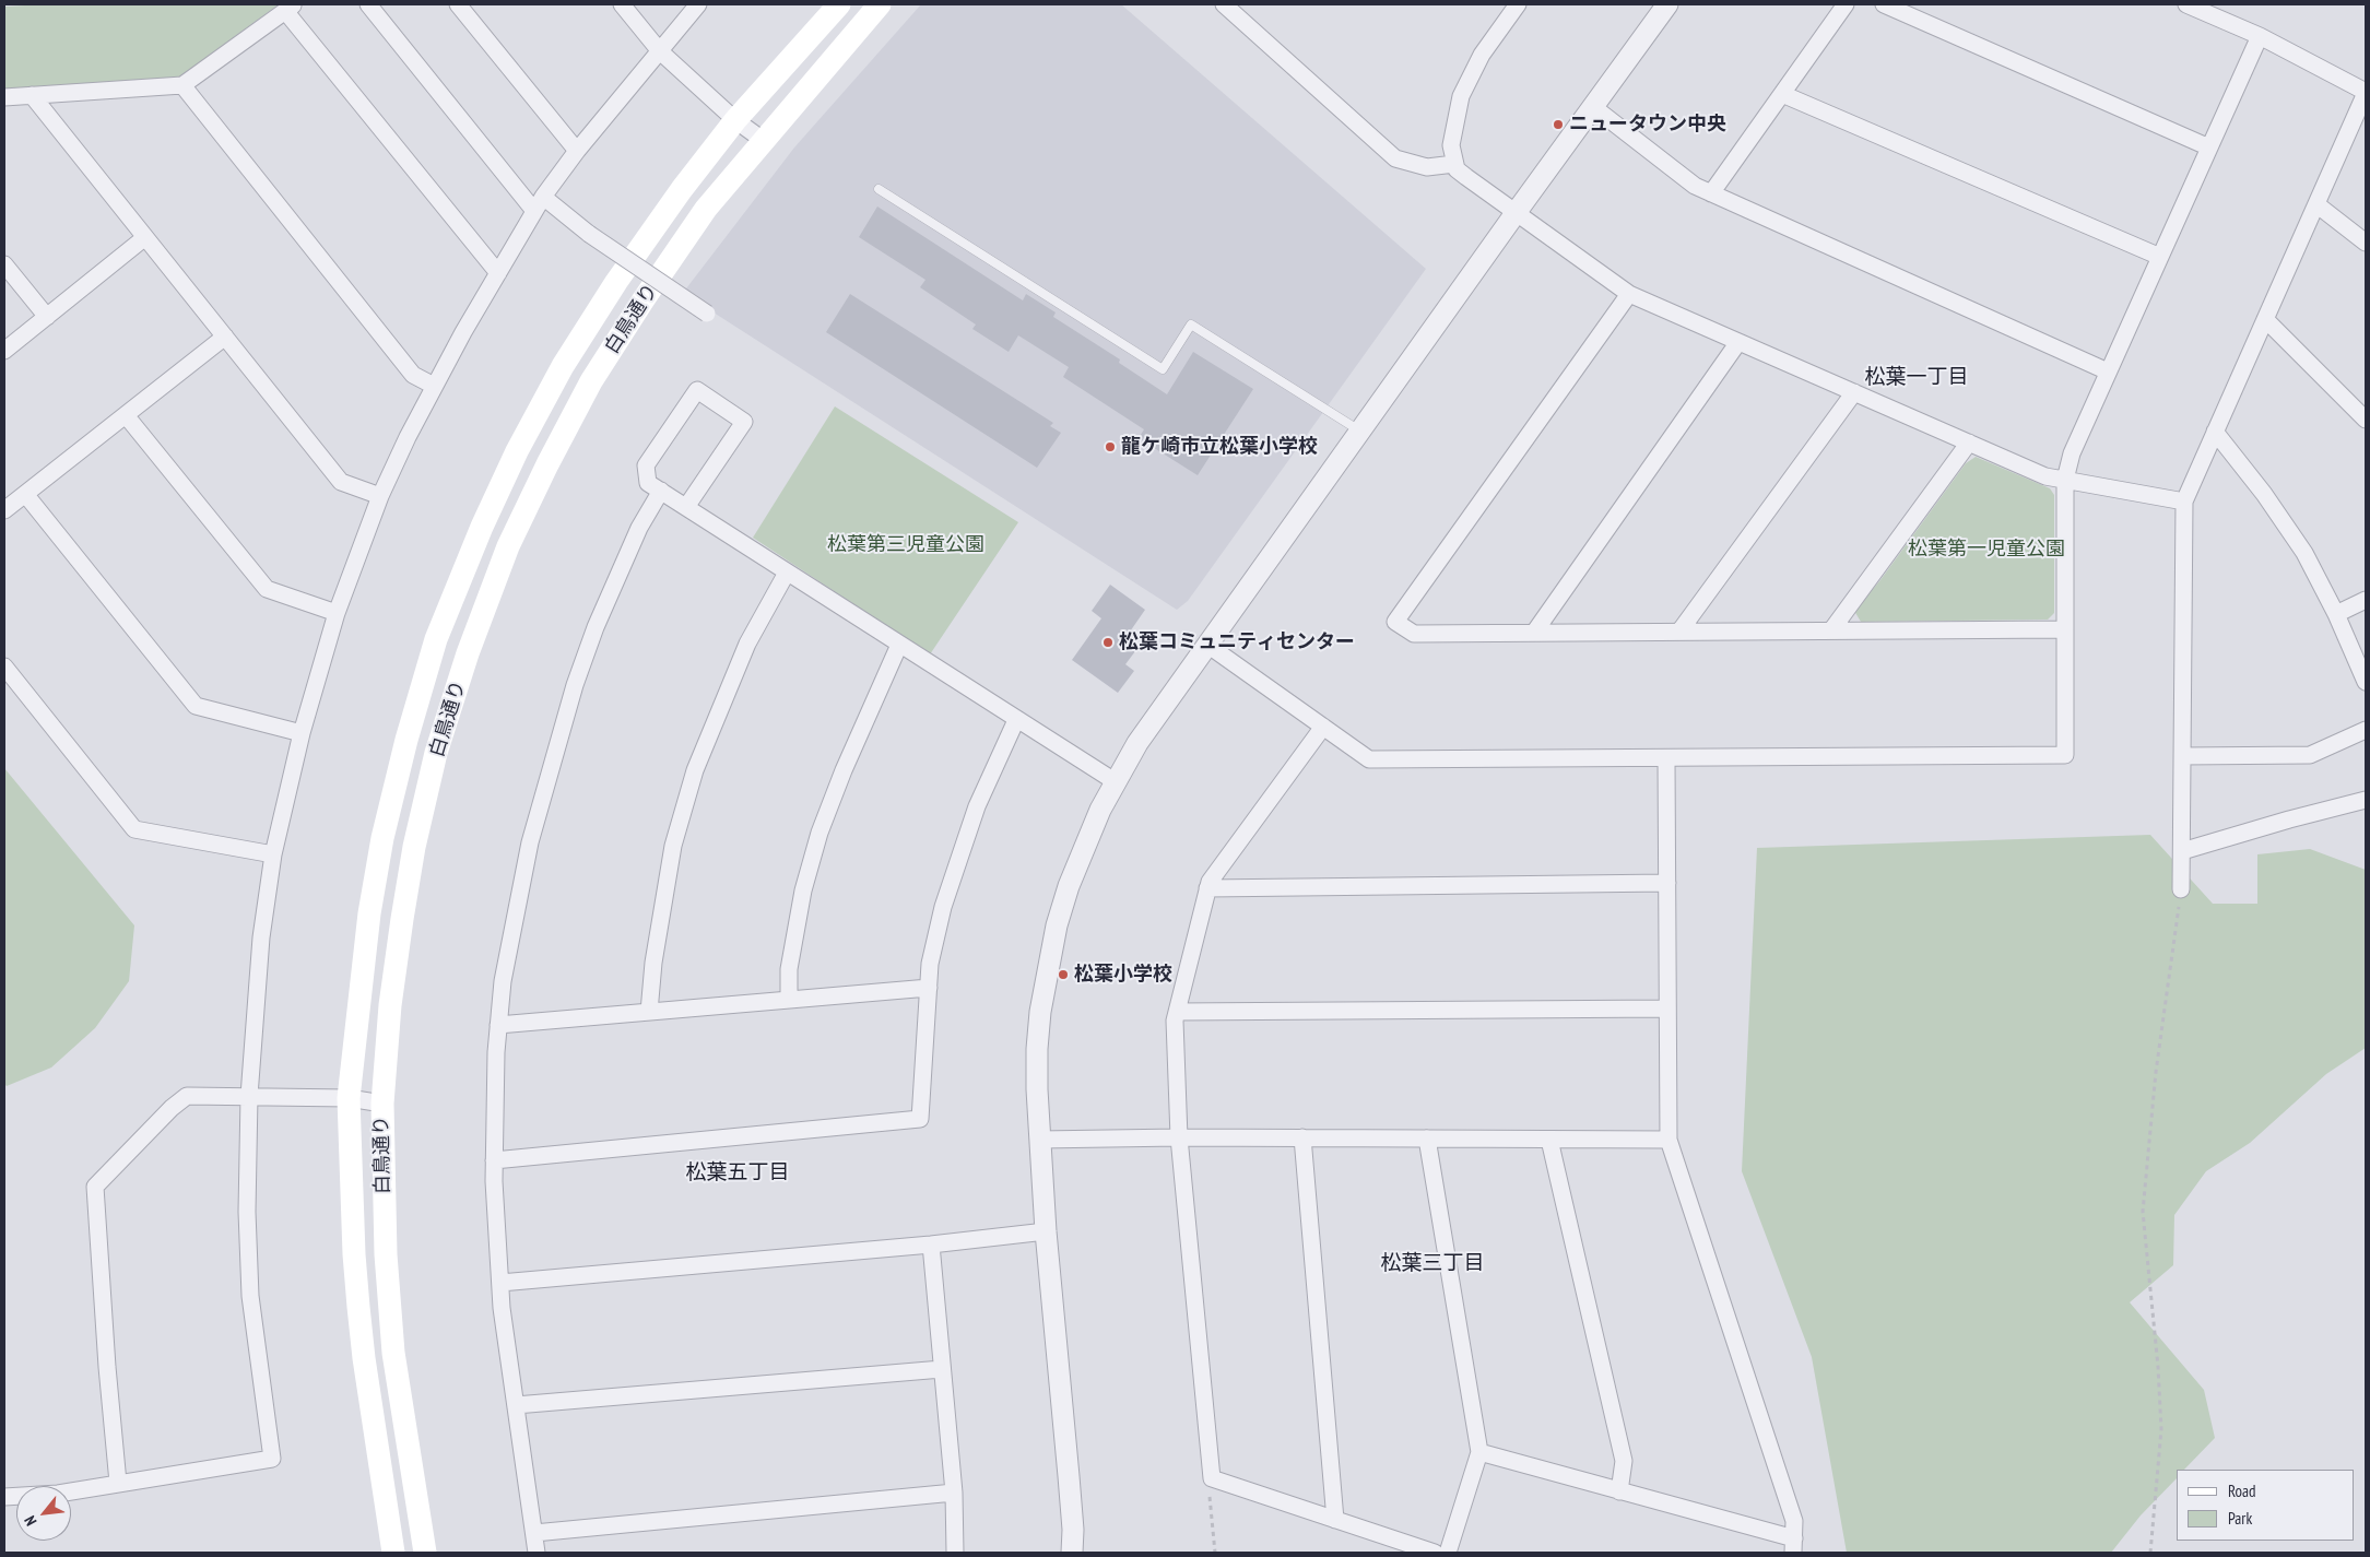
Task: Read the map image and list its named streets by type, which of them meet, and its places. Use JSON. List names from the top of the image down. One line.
{"streets":{"main road":["白鳥通り"]},"districts":["松葉一丁目","松葉五丁目","松葉三丁目"],"parks":["松葉第三児童公園","松葉第一児童公園"],"places":["ニュータウン中央","龍ケ崎市立松葉小学校","松葉コミュニティセンター","松葉小学校"],"legend":["Road","Park"],"north":"bottom left"}
